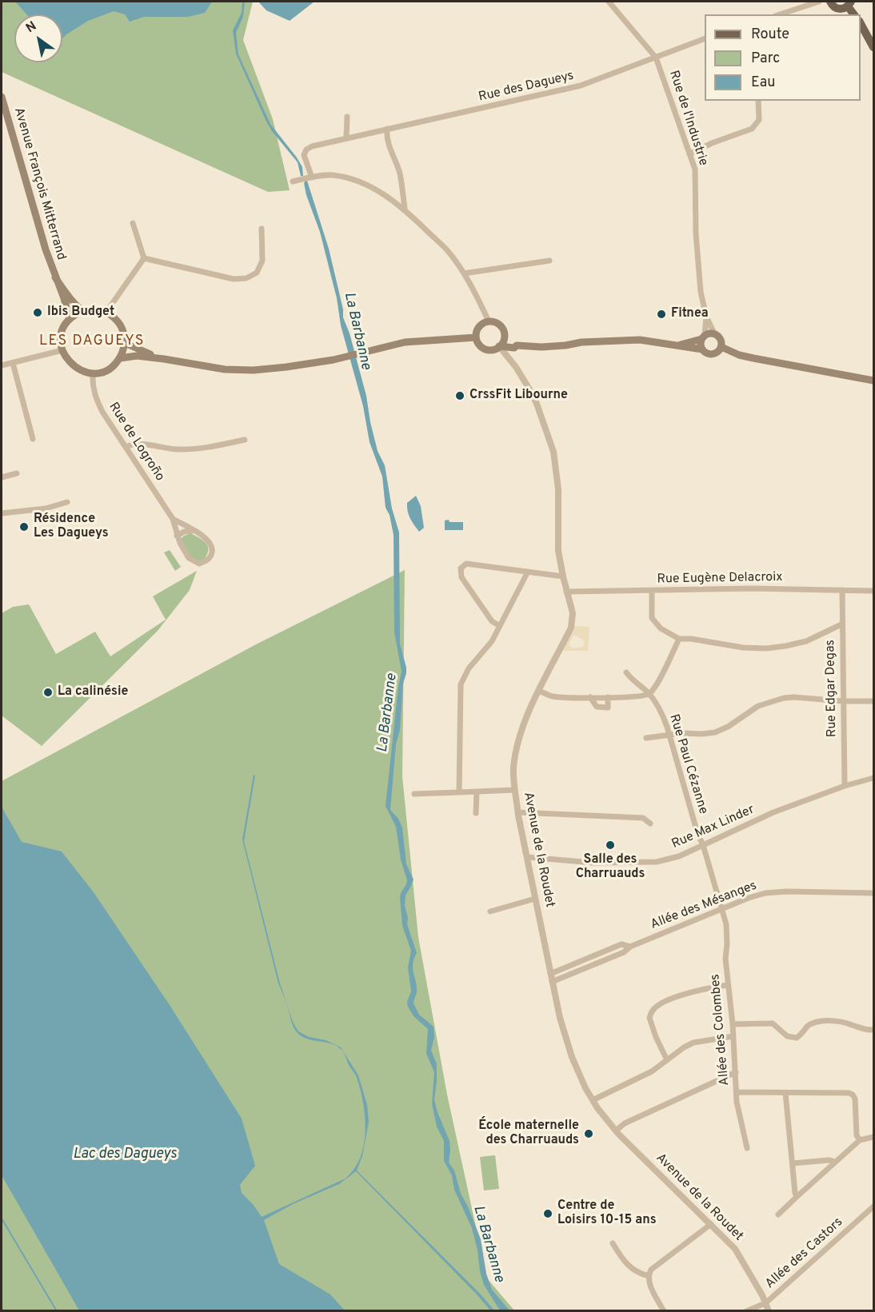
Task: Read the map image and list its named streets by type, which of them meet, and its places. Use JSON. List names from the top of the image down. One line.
{"streets":{"main road":["Avenue François Mitterrand"],"street":["Rue des Dagueys","Rue de l'Industrie","Rue de Logroño","Rue Eugène Delacroix","Rue Edgar Degas","Rue Paul Cézanne","Rue Max Linder","Avenue de la Roudet","Allée des Mésanges","Allée des Colombes","Allée des Castors"]},"crossings":[["Rue des Dagueys","Rue de l'Industrie"],["Avenue François Mitterrand","Rue de Logroño"],["Rue Eugène Delacroix","Rue Edgar Degas"],["Rue Eugène Delacroix","Avenue de la Roudet"],["Rue Edgar Degas","Rue Max Linder"],["Rue Paul Cézanne","Rue Max Linder"],["Rue Paul Cézanne","Allée des Mésanges"],["Rue Paul Cézanne","Allée des Colombes"],["Rue Max Linder","Avenue de la Roudet"],["Avenue de la Roudet","Allée des Mésanges"],["Avenue de la Roudet","Allée des Castors"],["Allée des Mésanges","Allée des Colombes"]],"districts":["LES DAGUEYS"],"water":["La Barbanne","Lac des Dagueys"],"places":["Ibis Budget","Fitnea","CrssFit Libourne","Résidence Les Dagueys","La calinésie","Salle des Charruauds","École maternelle des Charruauds","Centre de Loisirs 10-15 ans"],"legend":["Route","Parc","Eau"],"north":"top left"}
